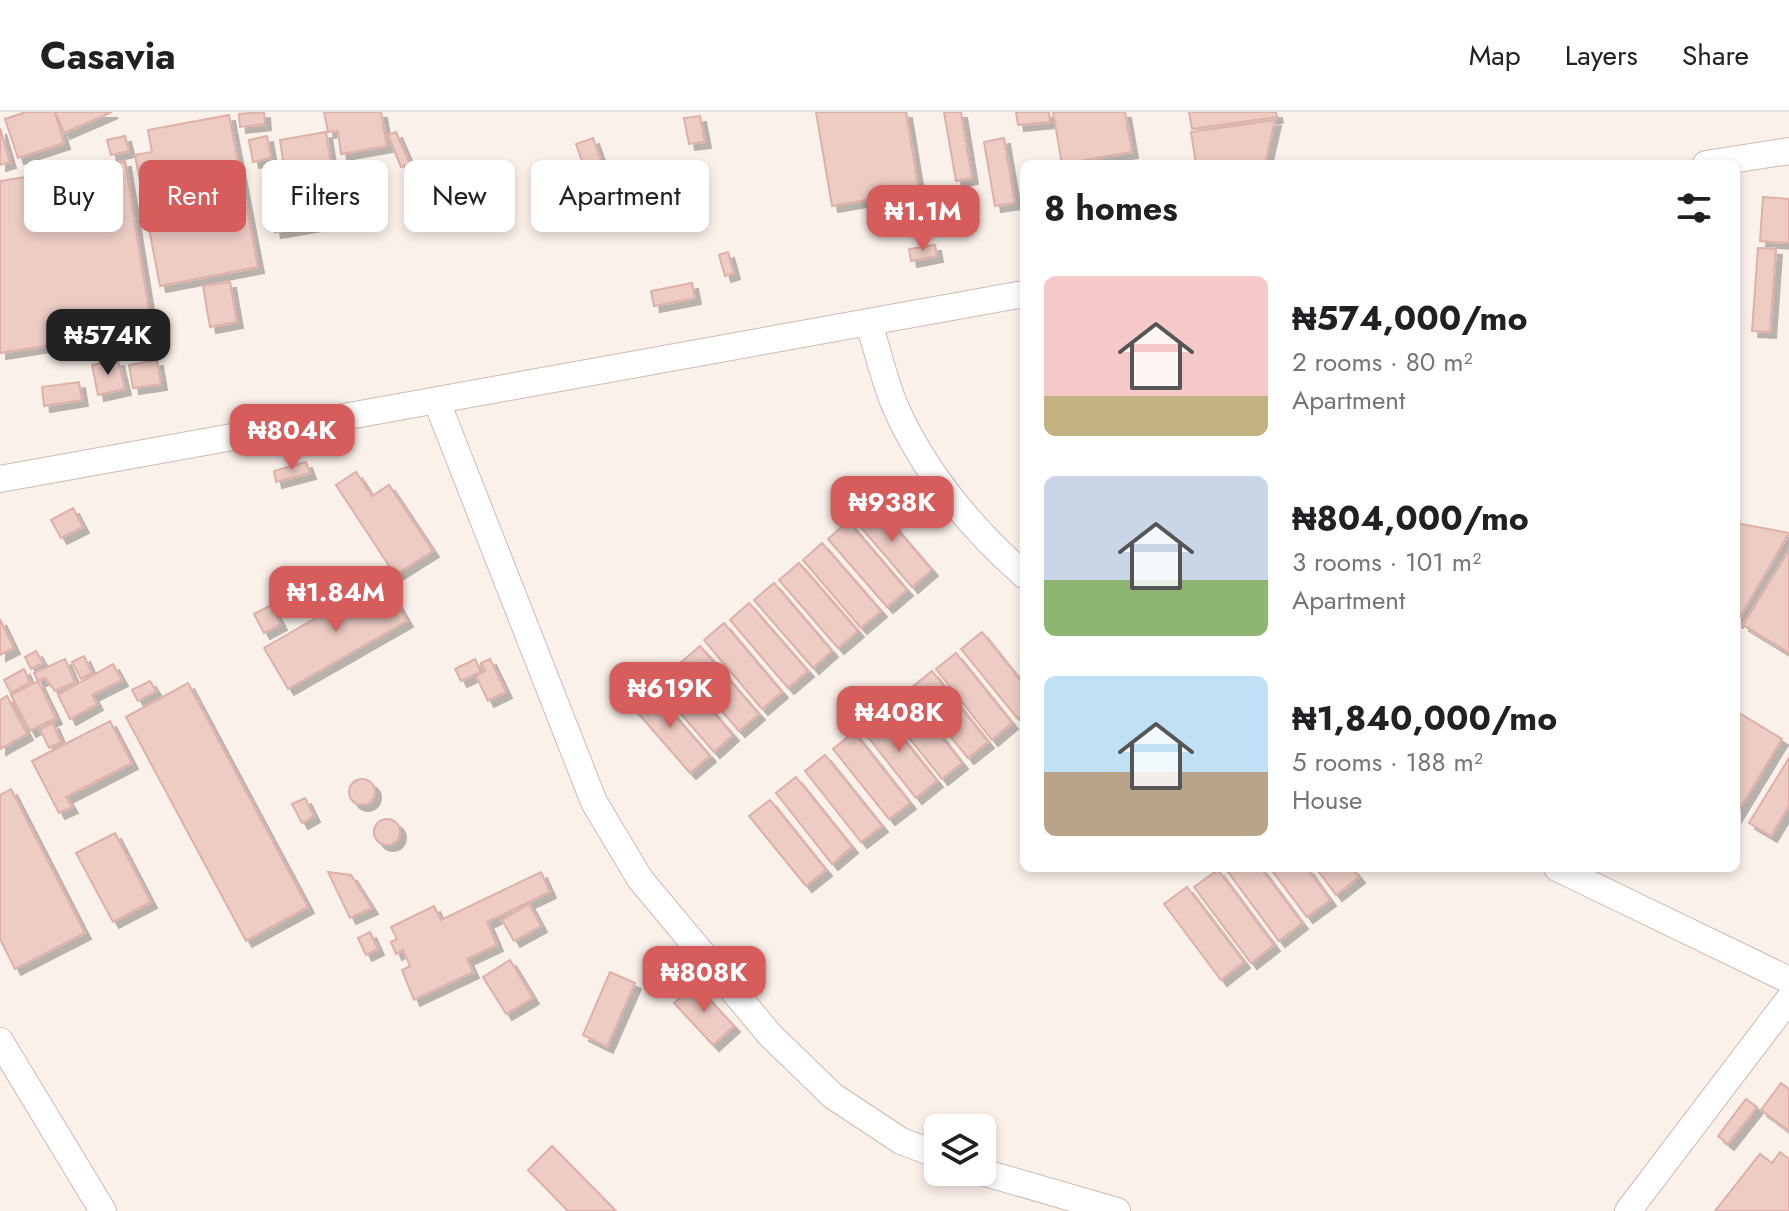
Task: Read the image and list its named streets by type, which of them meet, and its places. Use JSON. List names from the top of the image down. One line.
{"page":{"header":"Casavia","nav":["Map","Layers","Share"],"chip":["Buy","Rent","Filters","New","Apartment"],"heading":"8 homes","price":["₦1.1M","₦574K","₦804K","₦938K","₦1.84M","₦619K","₦408K","₦808K"],"list":[{"name":"₦574,000/mo","note":"2 rooms · 80 m² · Apartment"},{"name":"₦804,000/mo","note":"3 rooms · 101 m² · Apartment"},{"name":"₦1,840,000/mo","note":"5 rooms · 188 m² · House"}]}}
